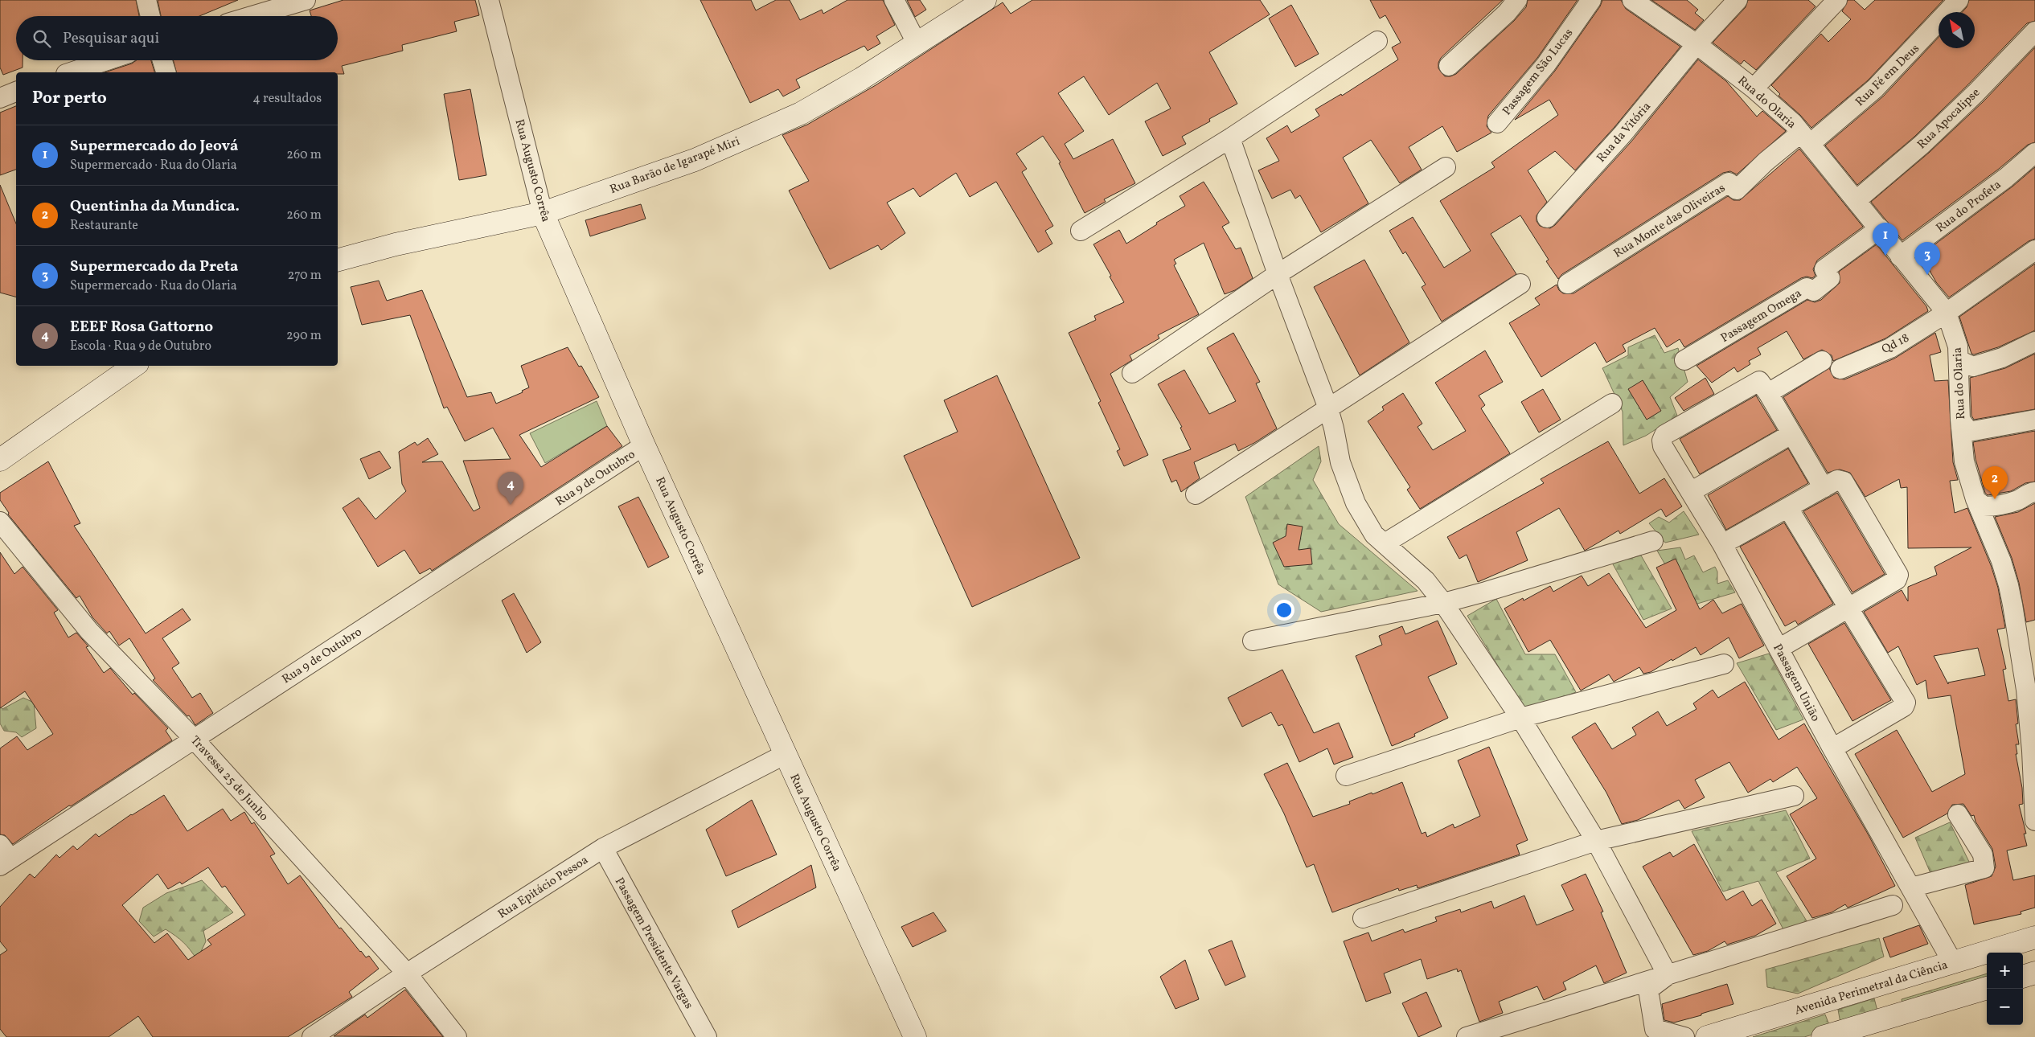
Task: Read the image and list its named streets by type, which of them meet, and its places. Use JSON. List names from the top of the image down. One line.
{"streets":{"main road":["Rua Barão de Igarapé Miri","Rua Augusto Corrêa","Avenida Perimetral da Ciência"],"street":["Passagem São Lucas","Rua Fé em Deus","Rua do Olaria","Rua Apocalipse","Rua da Vitória","Rua do Profeta","Rua Monte das Oliveiras","Passagem Omega","Qd 18","Rua 9 de Outubro","Passagem União","Travessa 25 de Junho","Rua Epitácio Pessoa","Passagem Presidente Vargas"]},"crossings":[["Rua Fé em Deus","Rua do Olaria"],["Rua Fé em Deus","Rua Monte das Oliveiras"],["Rua do Olaria","Rua Apocalipse"],["Rua do Olaria","Rua da Vitória"],["Rua do Olaria","Rua do Profeta"],["Rua do Olaria","Rua Monte das Oliveiras"],["Rua do Olaria","Passagem Omega"],["Rua do Olaria","Qd 18"],["Rua Barão de Igarapé Miri","Rua Augusto Corrêa"],["Rua Augusto Corrêa","Rua 9 de Outubro"],["Rua Augusto Corrêa","Rua Epitácio Pessoa"],["Rua 9 de Outubro","Travessa 25 de Junho"],["Passagem União","Avenida Perimetral da Ciência"],["Travessa 25 de Junho","Rua Epitácio Pessoa"],["Rua Epitácio Pessoa","Passagem Presidente Vargas"]],"north":"top left","page":{"search":"Pesquisar aqui","heading":["Por perto","4 resultados"],"list":[{"mark":"1","name":"Supermercado do Jeová","note":"Supermercado · Rua do Olaria","value":"260 m"},{"mark":"2","name":"Quentinha da Mundica.","note":"Restaurante","value":"260 m"},{"mark":"3","name":"Supermercado da Preta","note":"Supermercado · Rua do Olaria","value":"270 m"},{"mark":"4","name":"EEEF Rosa Gattorno","note":"Escola · Rua 9 de Outubro","value":"290 m"}],"pins":["1","3","2","4"],"map_buttons":["+","−"]}}
